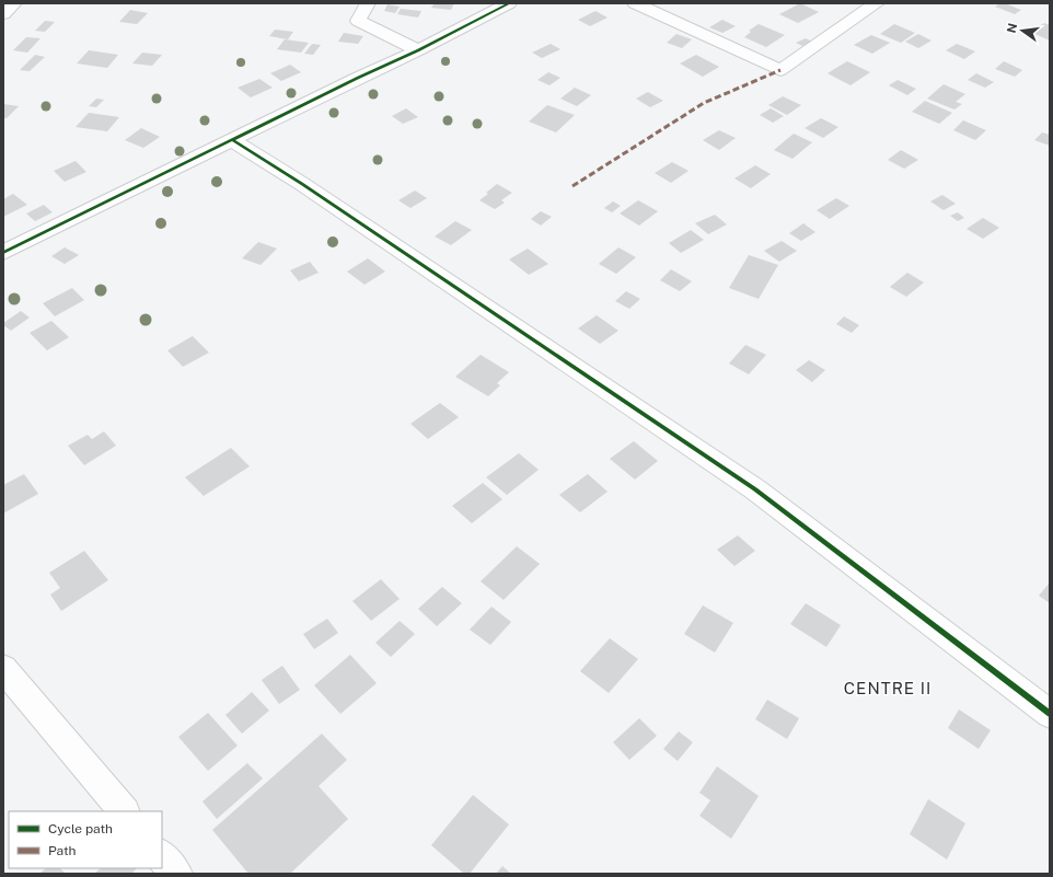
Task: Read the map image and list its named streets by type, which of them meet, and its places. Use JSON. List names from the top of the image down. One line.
{"districts":["CENTRE II"],"legend":["Cycle path","Path"],"north":"left"}
